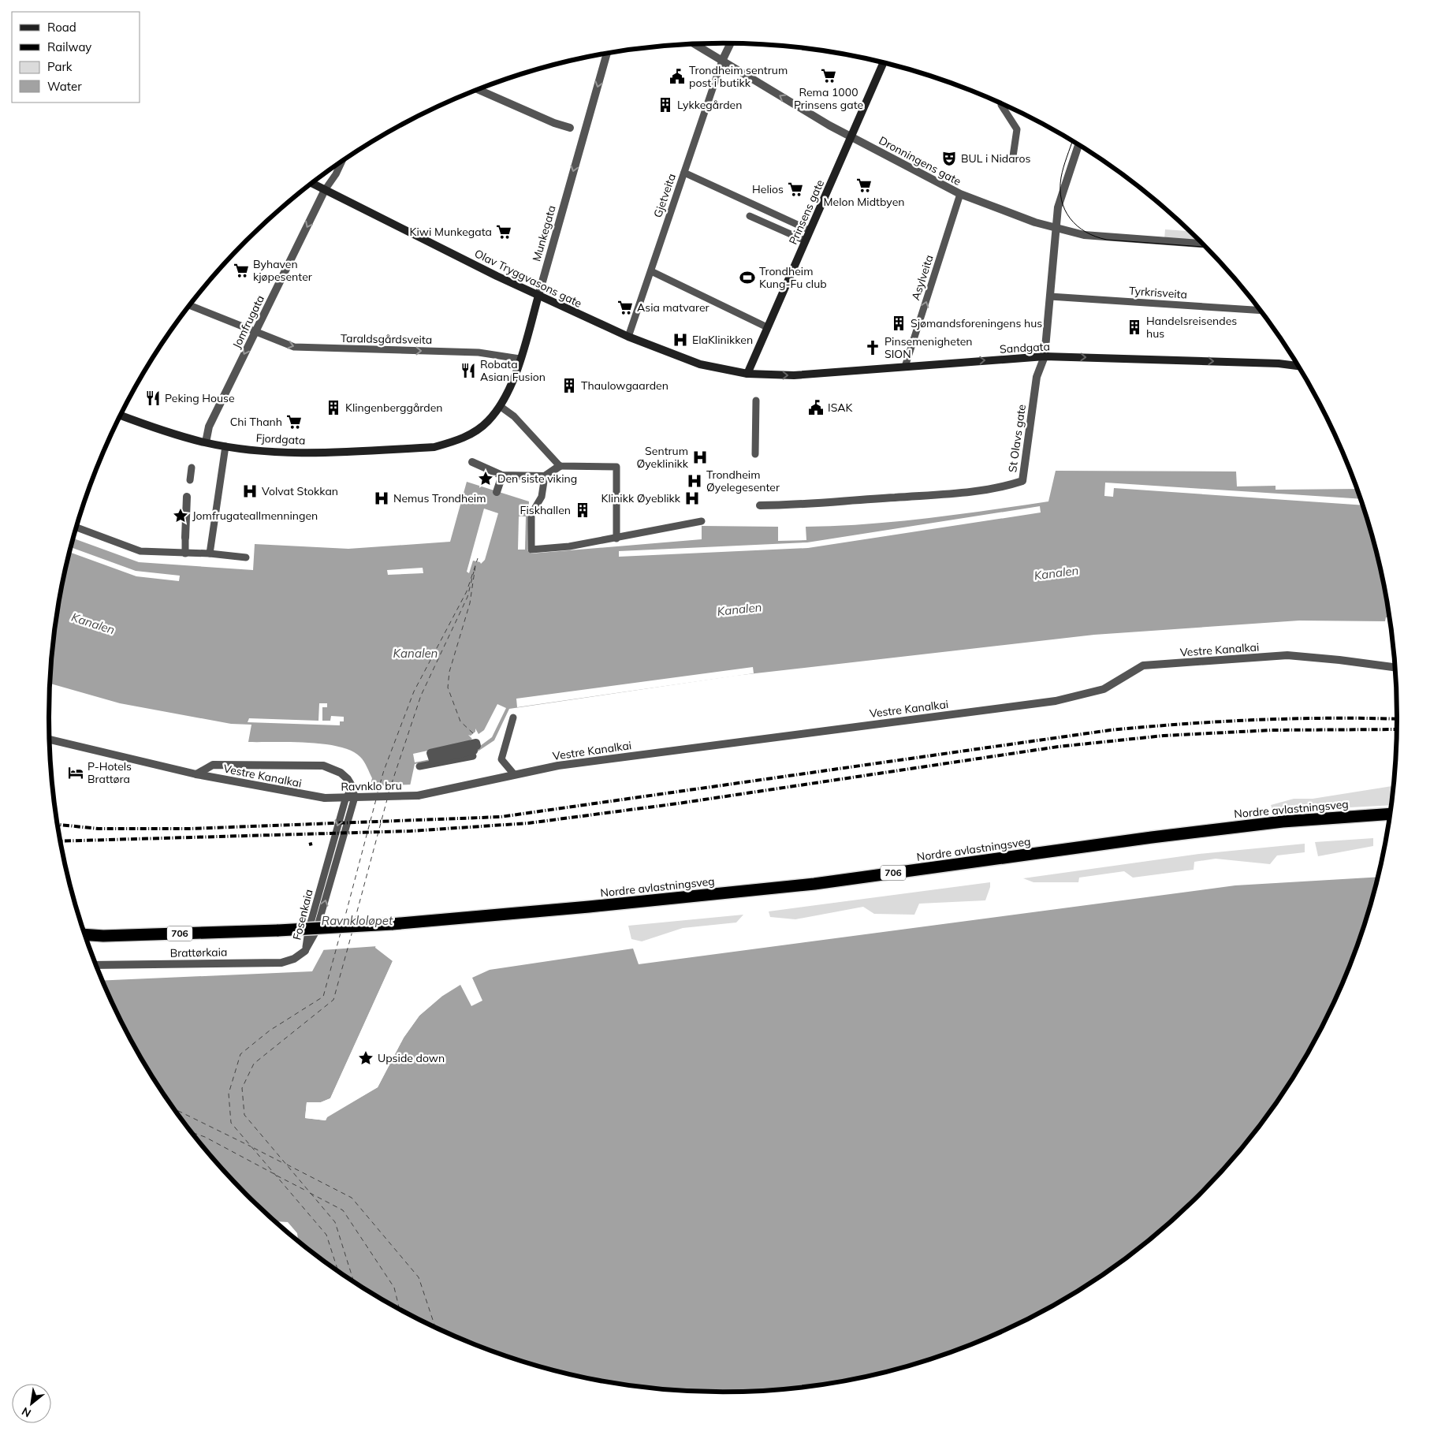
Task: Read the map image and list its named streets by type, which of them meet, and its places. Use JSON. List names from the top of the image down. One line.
{"streets":{"highway":["Nordre avlastningsveg","706"],"main road":["Prinsens gate","Munkegata","Olav Tryggvasons gate","Sandgata","Fjordgata"],"street":["Dronningens gate","Jomfrugata","St Olavs gate","Vestre Kanalkai","Ravnklo bru","Fosenkaia","Brattørkaia"],"lane":["Gjetveita","Asylveita","Tyrkrisveita","Taraldsgårdsveita"]},"crossings":[["Dronningens gate","Gjetveita"],["Dronningens gate","Prinsens gate"],["Dronningens gate","Asylveita"],["Dronningens gate","St Olavs gate"],["Gjetveita","Olav Tryggvasons gate"],["Prinsens gate","Olav Tryggvasons gate"],["Prinsens gate","Sandgata"],["Munkegata","Olav Tryggvasons gate"],["Munkegata","Taraldsgårdsveita"],["Munkegata","Fjordgata"],["Asylveita","Sandgata"],["Olav Tryggvasons gate","Jomfrugata"],["Olav Tryggvasons gate","Sandgata"],["Tyrkrisveita","St Olavs gate"],["Jomfrugata","Taraldsgårdsveita"],["Jomfrugata","Fjordgata"],["Sandgata","St Olavs gate"],["Vestre Kanalkai","Ravnklo bru"],["Vestre Kanalkai","Fosenkaia"],["Fosenkaia","Brattørkaia"]],"one_way":["Munkegata","Asylveita","Jomfrugata","Taraldsgårdsveita","Sandgata"],"water":["Kanalen","Ravnkloløpet"],"places":{"supermarket":["Rema 1000 Prinsens gate","Melon Midtbyen","Helios","Kiwi Munkegata","Byhaven kjøpesenter","Asia matvarer","Chi Thanh"],"public building":["Trondheim sentrum post i butikk","ISAK"],"building":["Lykkegården","Sjømandsforeningens hus","Handelsreisendes hus","Thaulowgaarden","Klingenberggården","Fiskhallen"],"theatre":["BUL i Nidaros"],"sports":["Trondheim Kung-Fu club"],"hospital":["ElaKlinikken","Sentrum Øyeklinikk","Trondheim Øyelegesenter","Volvat Stokkan","Nemus Trondheim","Klinikk Øyeblikk"],"church":["Pinsemenigheten SION"],"restaurant":["Robata Asian Fusion","Peking House"],"place":["Den siste viking","Jomfrugateallmenningen","Upside down"],"hotel":["P-Hotels Brattøra"]},"legend":["Road","Railway","Park","Water"],"north":"bottom left"}
